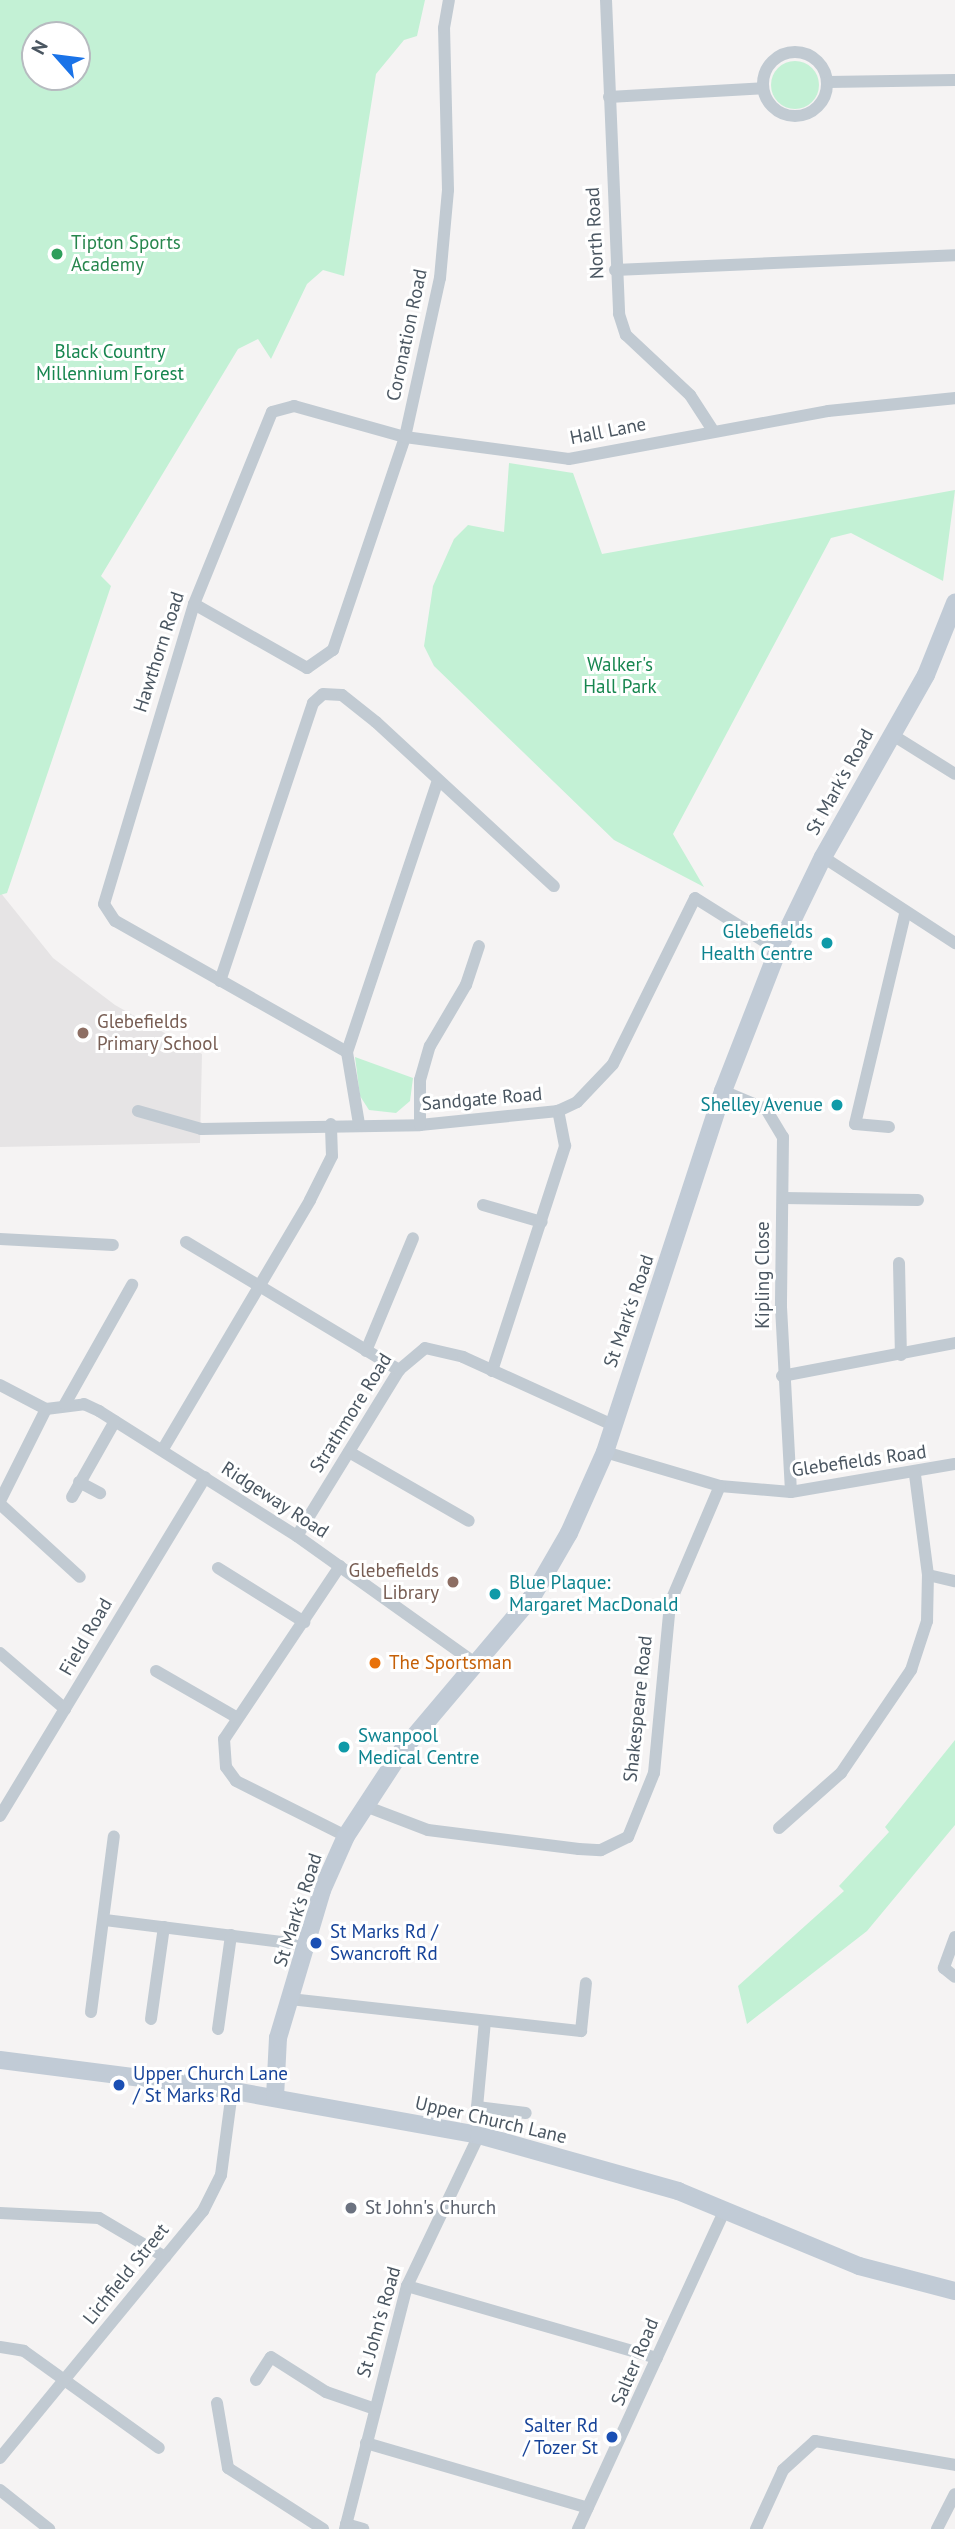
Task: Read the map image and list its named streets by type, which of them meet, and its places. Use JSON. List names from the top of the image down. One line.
{"streets":{"street":["North Road","Coronation Road","Hall Lane","Hawthorn Road","St Mark's Road","Sandgate Road","Kipling Close","Strathmore Road","Glebefields Road","Ridgeway Road","Field Road","Shakespeare Road","Upper Church Lane","Lichfield Street","St John's Road","Salter Road"]},"crossings":[["North Road","Hall Lane"],["Coronation Road","Hall Lane"],["Coronation Road","Hawthorn Road"],["Hall Lane","Hawthorn Road"],["St Mark's Road","Sandgate Road"],["St Mark's Road","Kipling Close"],["St Mark's Road","Strathmore Road"],["St Mark's Road","Glebefields Road"],["St Mark's Road","Ridgeway Road"],["St Mark's Road","Shakespeare Road"],["St Mark's Road","Upper Church Lane"],["Kipling Close","Glebefields Road"],["Strathmore Road","Ridgeway Road"],["Glebefields Road","Shakespeare Road"],["Ridgeway Road","Field Road"],["Upper Church Lane","Lichfield Street"],["Upper Church Lane","St John's Road"],["Upper Church Lane","Salter Road"]],"parks":["Black Country Millennium Forest","Walker's Hall Park"],"places":["Tipton Sports Academy","Glebefields Health Centre","Glebefields Primary School","Shelley Avenue","Glebefields Library","Blue Plaque: Margaret MacDonald","The Sportsman","Swanpool Medical Centre","St Marks Rd / Swancroft Rd","Upper Church Lane / St Marks Rd","St John's Church","Salter Rd / Tozer St"],"north":"top left"}
